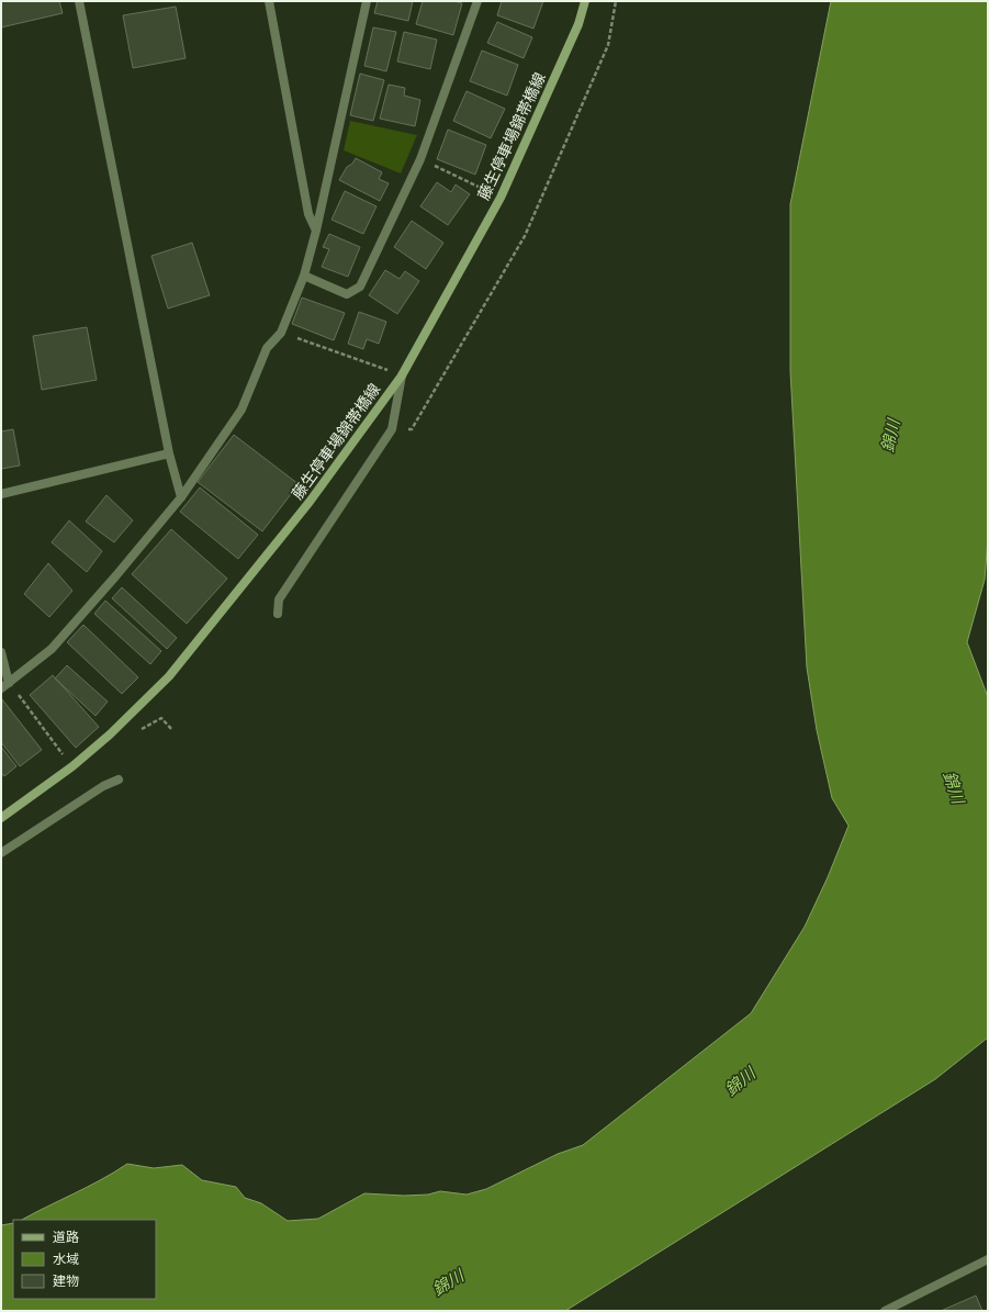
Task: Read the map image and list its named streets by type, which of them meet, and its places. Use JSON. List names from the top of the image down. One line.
{"streets":{"main road":["藤生停車場錦帯橋線"]},"water":["錦川"],"legend":["道路","水域","建物"]}
